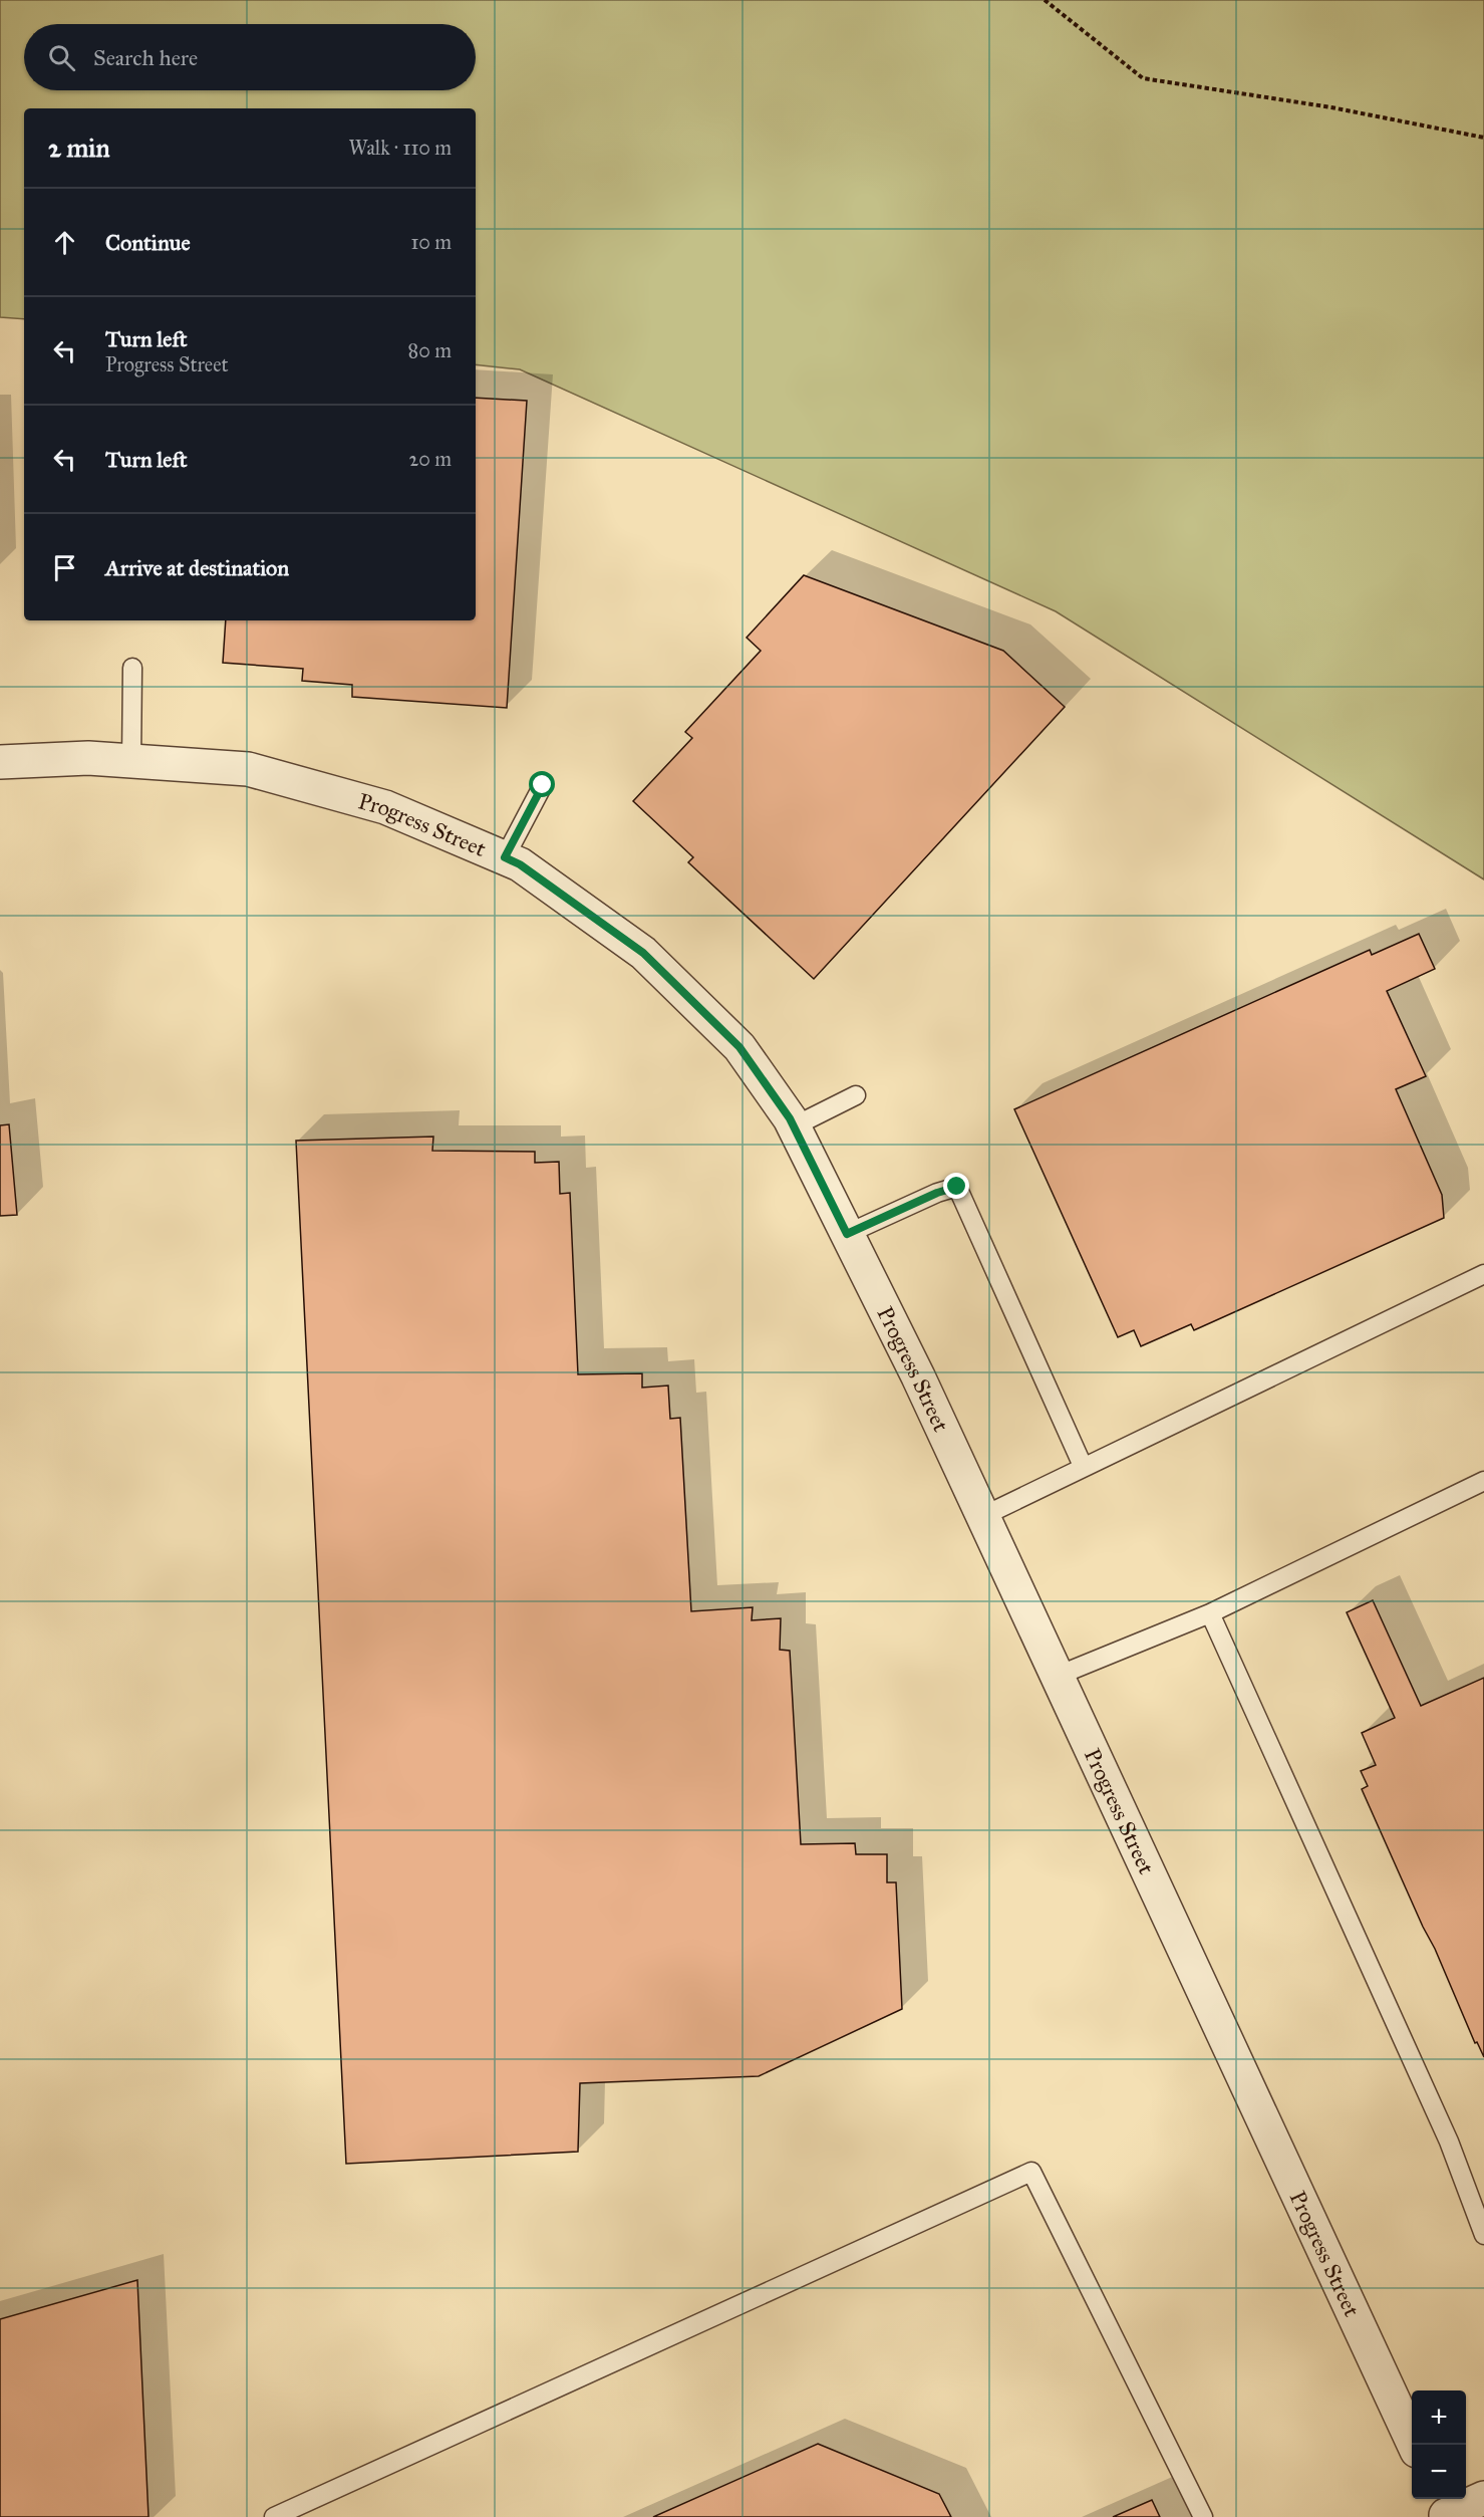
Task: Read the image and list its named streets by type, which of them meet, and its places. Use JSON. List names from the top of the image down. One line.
{"streets":{"street":["Progress Street"]},"page":{"search":"Search here","heading":["2 min","Walk · 110 m"],"list":[["Continue","10 m"],["Turn left","Progress Street","80 m"],["Turn left","20 m"],"Arrive at destination"],"map_buttons":["+","−"]}}
